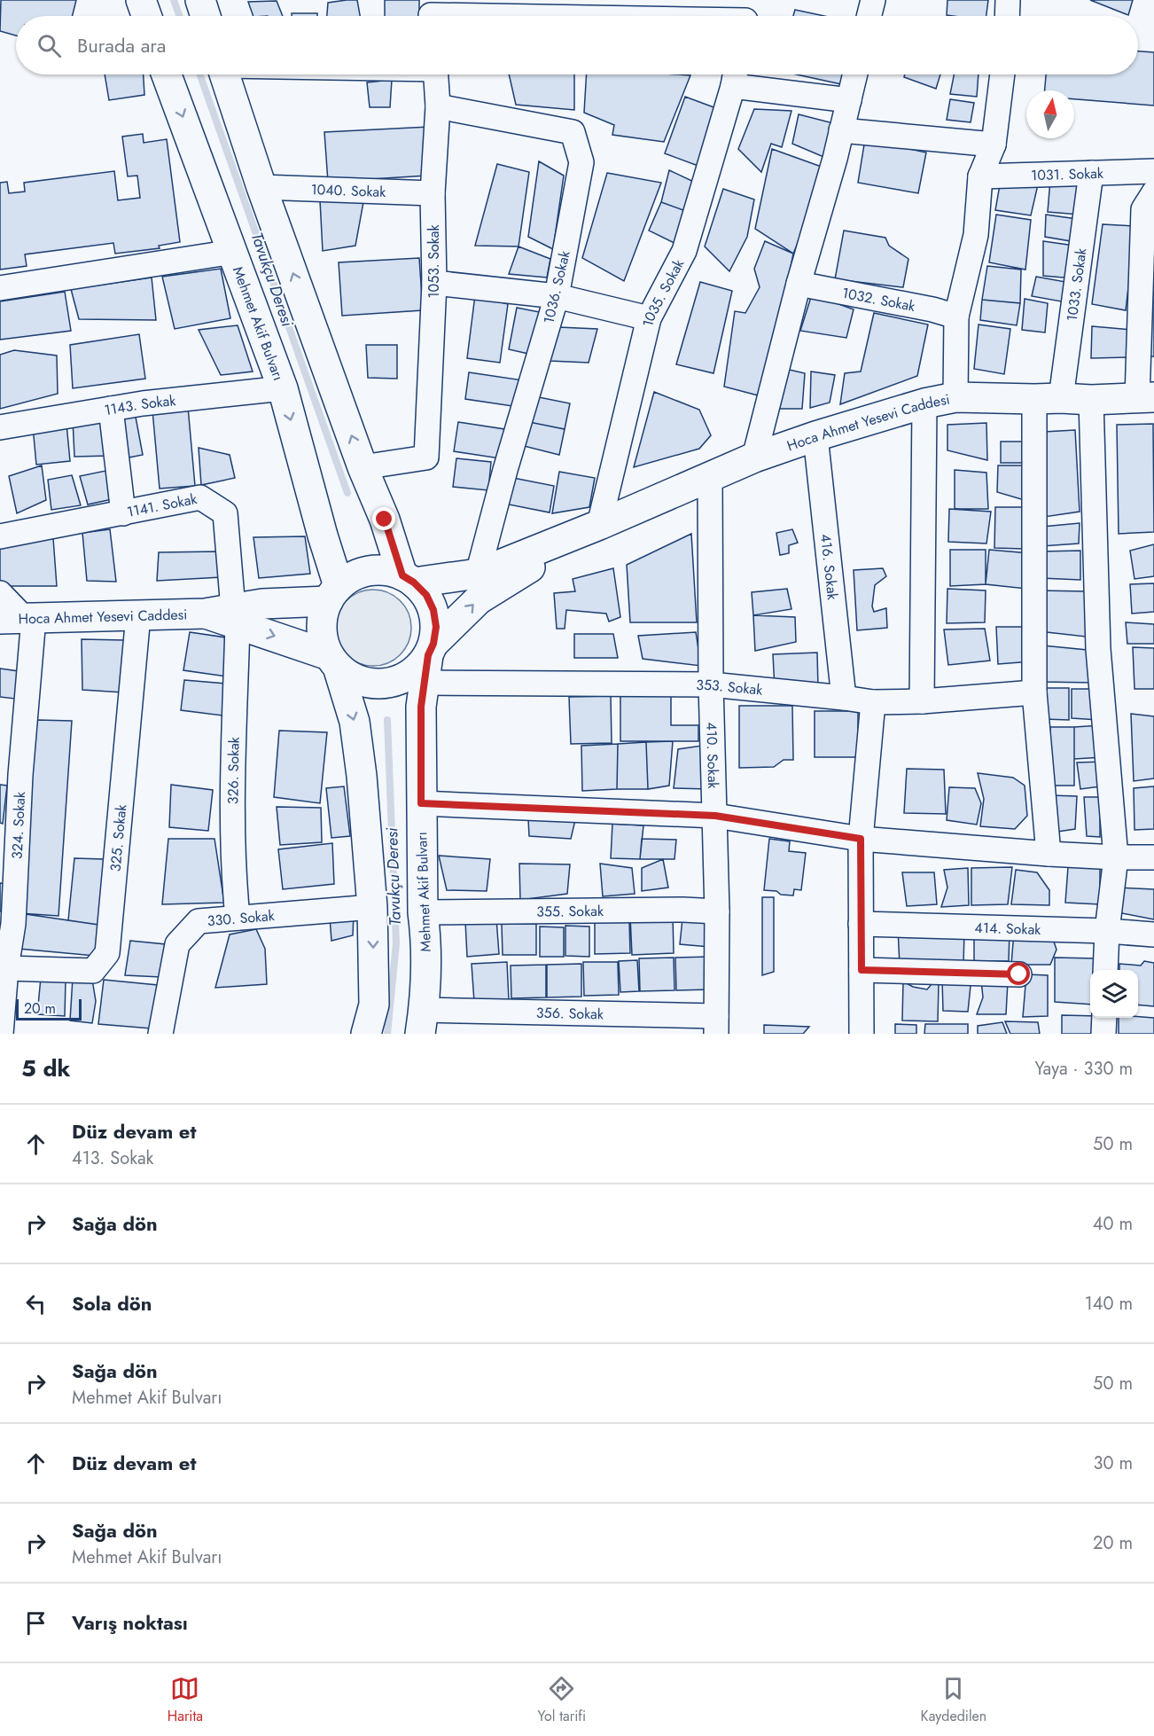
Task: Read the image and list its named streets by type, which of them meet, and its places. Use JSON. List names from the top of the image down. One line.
{"streets":{"main road":["Mehmet Akif Bulvarı","Hoca Ahmet Yesevi Caddesi"],"street":["1031. Sokak","1040. Sokak","1053. Sokak","1033. Sokak","1036. Sokak","1035. Sokak","1032. Sokak","1143. Sokak","1141. Sokak","416. Sokak","353. Sokak","410. Sokak","326. Sokak","324. Sokak","325. Sokak","355. Sokak","330. Sokak","414. Sokak","356. Sokak"]},"crossings":[["1031. Sokak","1033. Sokak"],["1040. Sokak","1053. Sokak"],["1053. Sokak","1036. Sokak"],["1033. Sokak","Hoca Ahmet Yesevi Caddesi"],["1033. Sokak","353. Sokak"],["1035. Sokak","Hoca Ahmet Yesevi Caddesi"],["Mehmet Akif Bulvarı","1143. Sokak"],["Mehmet Akif Bulvarı","Hoca Ahmet Yesevi Caddesi"],["Mehmet Akif Bulvarı","353. Sokak"],["Mehmet Akif Bulvarı","355. Sokak"],["Mehmet Akif Bulvarı","356. Sokak"],["Hoca Ahmet Yesevi Caddesi","1141. Sokak"],["Hoca Ahmet Yesevi Caddesi","416. Sokak"],["Hoca Ahmet Yesevi Caddesi","353. Sokak"],["Hoca Ahmet Yesevi Caddesi","410. Sokak"],["Hoca Ahmet Yesevi Caddesi","326. Sokak"],["Hoca Ahmet Yesevi Caddesi","324. Sokak"],["Hoca Ahmet Yesevi Caddesi","325. Sokak"],["1141. Sokak","326. Sokak"],["416. Sokak","353. Sokak"],["353. Sokak","410. Sokak"],["410. Sokak","355. Sokak"],["410. Sokak","356. Sokak"],["326. Sokak","330. Sokak"],["324. Sokak","325. Sokak"]],"water":["Tavukçu Deresi"],"scale_bar":"20 m","north":"top","page":{"search":"Burada ara","scale":"20 m","heading":["5 dk","Yaya · 330 m"],"list":[["Düz devam et","413. Sokak","50 m"],["Sağa dön","40 m"],["Sola dön","140 m"],["Sağa dön","Mehmet Akif Bulvarı","50 m"],["Düz devam et","30 m"],["Sağa dön","Mehmet Akif Bulvarı","20 m"],"Varış noktası"],"nav":["Harita","Yol tarifi","Kaydedilen"]}}
